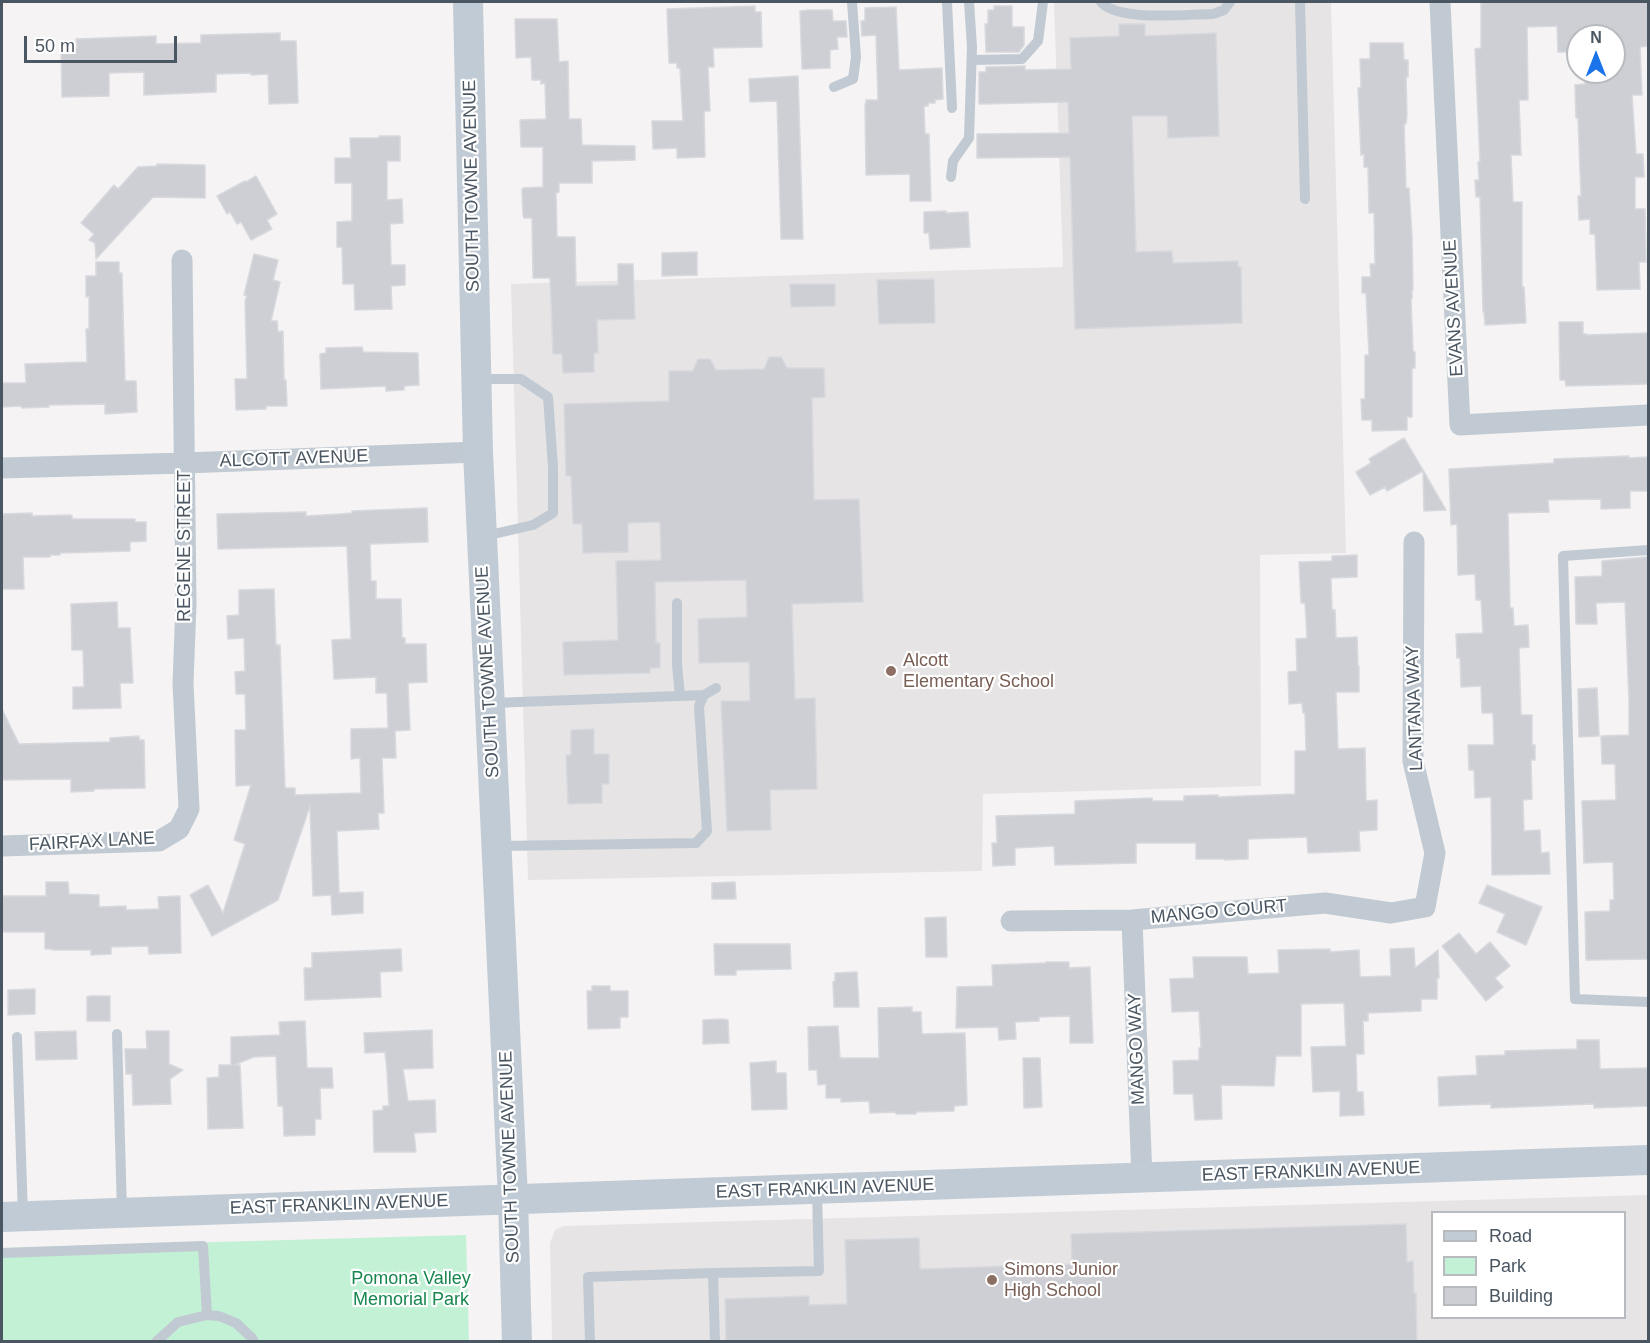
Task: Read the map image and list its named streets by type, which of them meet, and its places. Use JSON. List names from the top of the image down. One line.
{"streets":{"street":["SOUTH TOWNE AVENUE","EVANS AVENUE","ALCOTT AVENUE","REGENE STREET","LANTANA WAY","FAIRFAX LANE","MANGO COURT","MANGO WAY","EAST FRANKLIN AVENUE"]},"crossings":[["SOUTH TOWNE AVENUE","ALCOTT AVENUE"],["SOUTH TOWNE AVENUE","EAST FRANKLIN AVENUE"],["ALCOTT AVENUE","REGENE STREET"],["REGENE STREET","FAIRFAX LANE"],["LANTANA WAY","MANGO COURT"],["MANGO COURT","MANGO WAY"],["MANGO WAY","EAST FRANKLIN AVENUE"]],"parks":["Pomona Valley Memorial Park"],"places":["Alcott Elementary School","Simons Junior High School"],"legend":["Road","Park","Building"],"scale_bar":"50 m","north":"top"}
